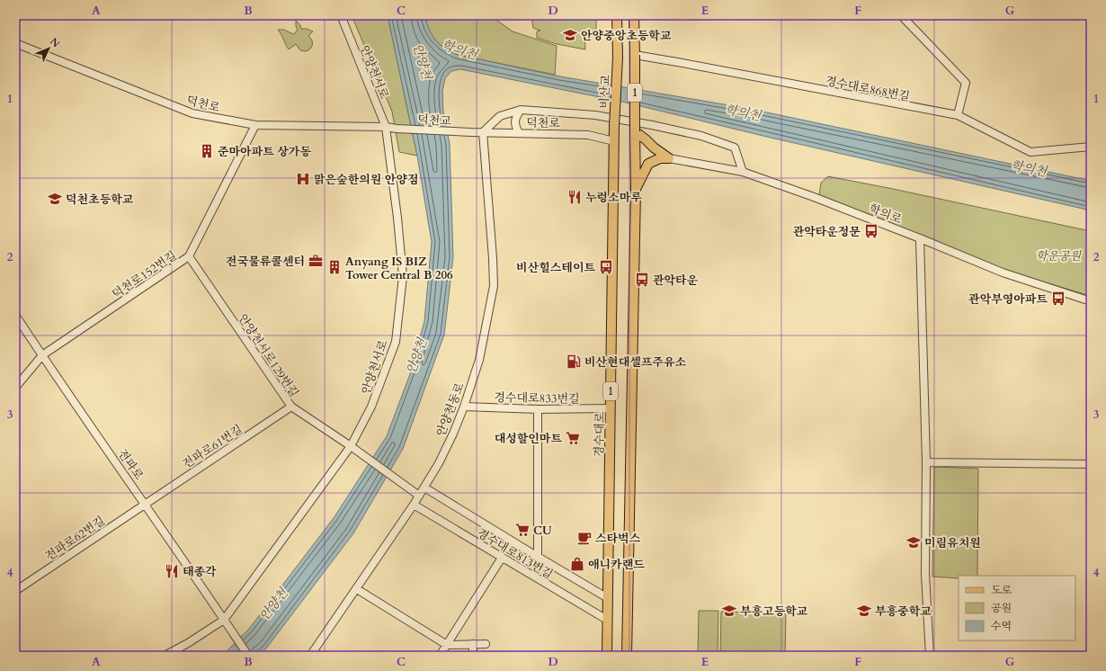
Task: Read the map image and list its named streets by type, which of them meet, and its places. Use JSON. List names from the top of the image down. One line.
{"streets":{"main road":["비산교","1","경수대로"],"street":["안양천서로","경수대로868번길","덕천로","덕천교","학의로","덕천로152번길","안양천서로129번길","경수대로833번길","안양천동로","전파로61번길","전파로","전파로62번길","경수대로813번길"]},"crossings":[["안양천서로","덕천로"],["안양천서로","안양천서로129번길"],["안양천서로","전파로"],["경수대로868번길","1"],["비산교","경수대로"],["덕천로","덕천교"],["덕천로","덕천로152번길"],["덕천로","안양천동로"],["덕천로","경수대로"],["덕천로152번길","안양천서로129번길"],["덕천로152번길","전파로"],["안양천서로129번길","안양천동로"],["안양천서로129번길","전파로61번길"],["경수대로833번길","안양천동로"],["경수대로833번길","경수대로"],["경수대로833번길","경수대로813번길"],["안양천동로","경수대로813번길"],["경수대로","경수대로813번길"],["전파로61번길","전파로"],["전파로61번길","전파로62번길"],["전파로","전파로62번길"]],"water":["학의천","안양천"],"parks":["학운공원"],"places":{"school or university":["안양중앙초등학교","덕천초등학교","미림유치원","부흥고등학교","부흥중학교"],"building":["준마아파트 상가동","Anyang IS BIZ Tower Central B 206"],"hospital":["맑은숲한의원 안양점"],"restaurant":["누렁소마루","태종각"],"bus stop":["관악타운정문","비산힐스테이트","관악타운","관악부영아파트"],"office":["전국물류콜센터"],"fuel station":["비산현대셀프주유소"],"supermarket":["대성할인마트","CU"],"cafe":["스타벅스"],"shop":["애니카랜드"]},"legend":["도로","공원","수역"],"north":"top right","grid":{"columns":["A","B","C","D","E","F","G"],"rows":["1","2","3","4"]}}
